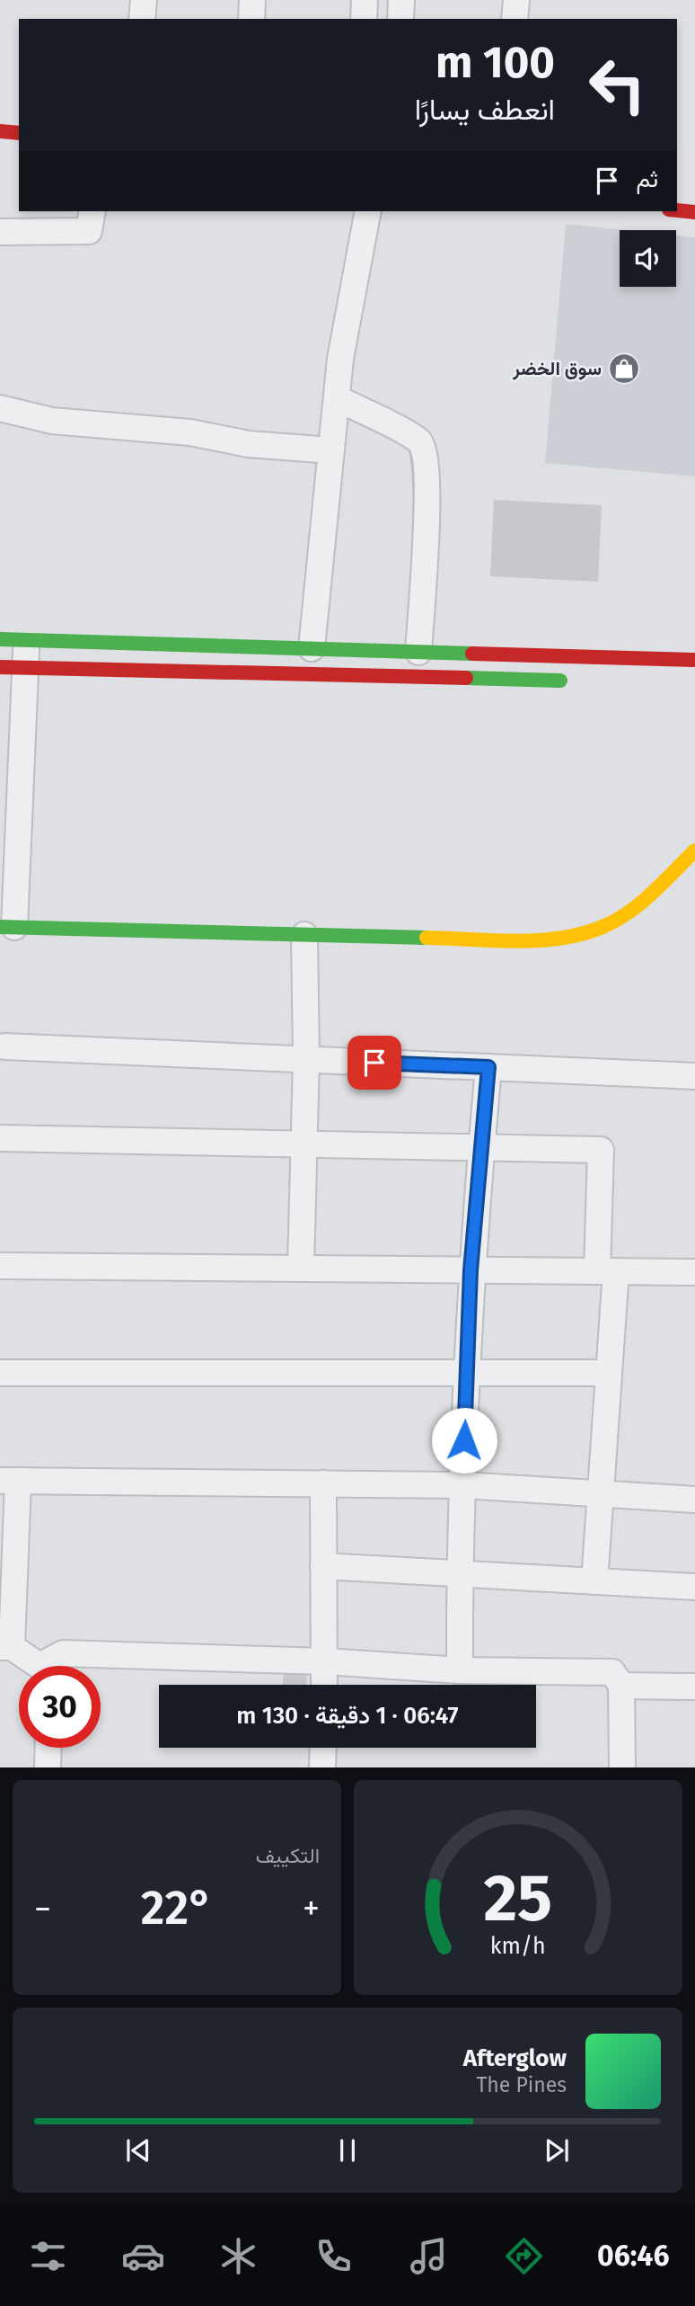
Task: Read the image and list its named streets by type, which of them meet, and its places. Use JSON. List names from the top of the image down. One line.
{"places":{"shop":["سوق الخضر"]},"page":{"turn":["100 m","انعطف يسارًا"],"then":"ثم","limit":"30","trip":"06:47 · 1 دقيقة · 130 m","tile":"التكييف","heat":["−","22°","+"],"song":["Afterglow","The Pines"],"tabs":"06:46","gauge":["25","km/h"]}}
